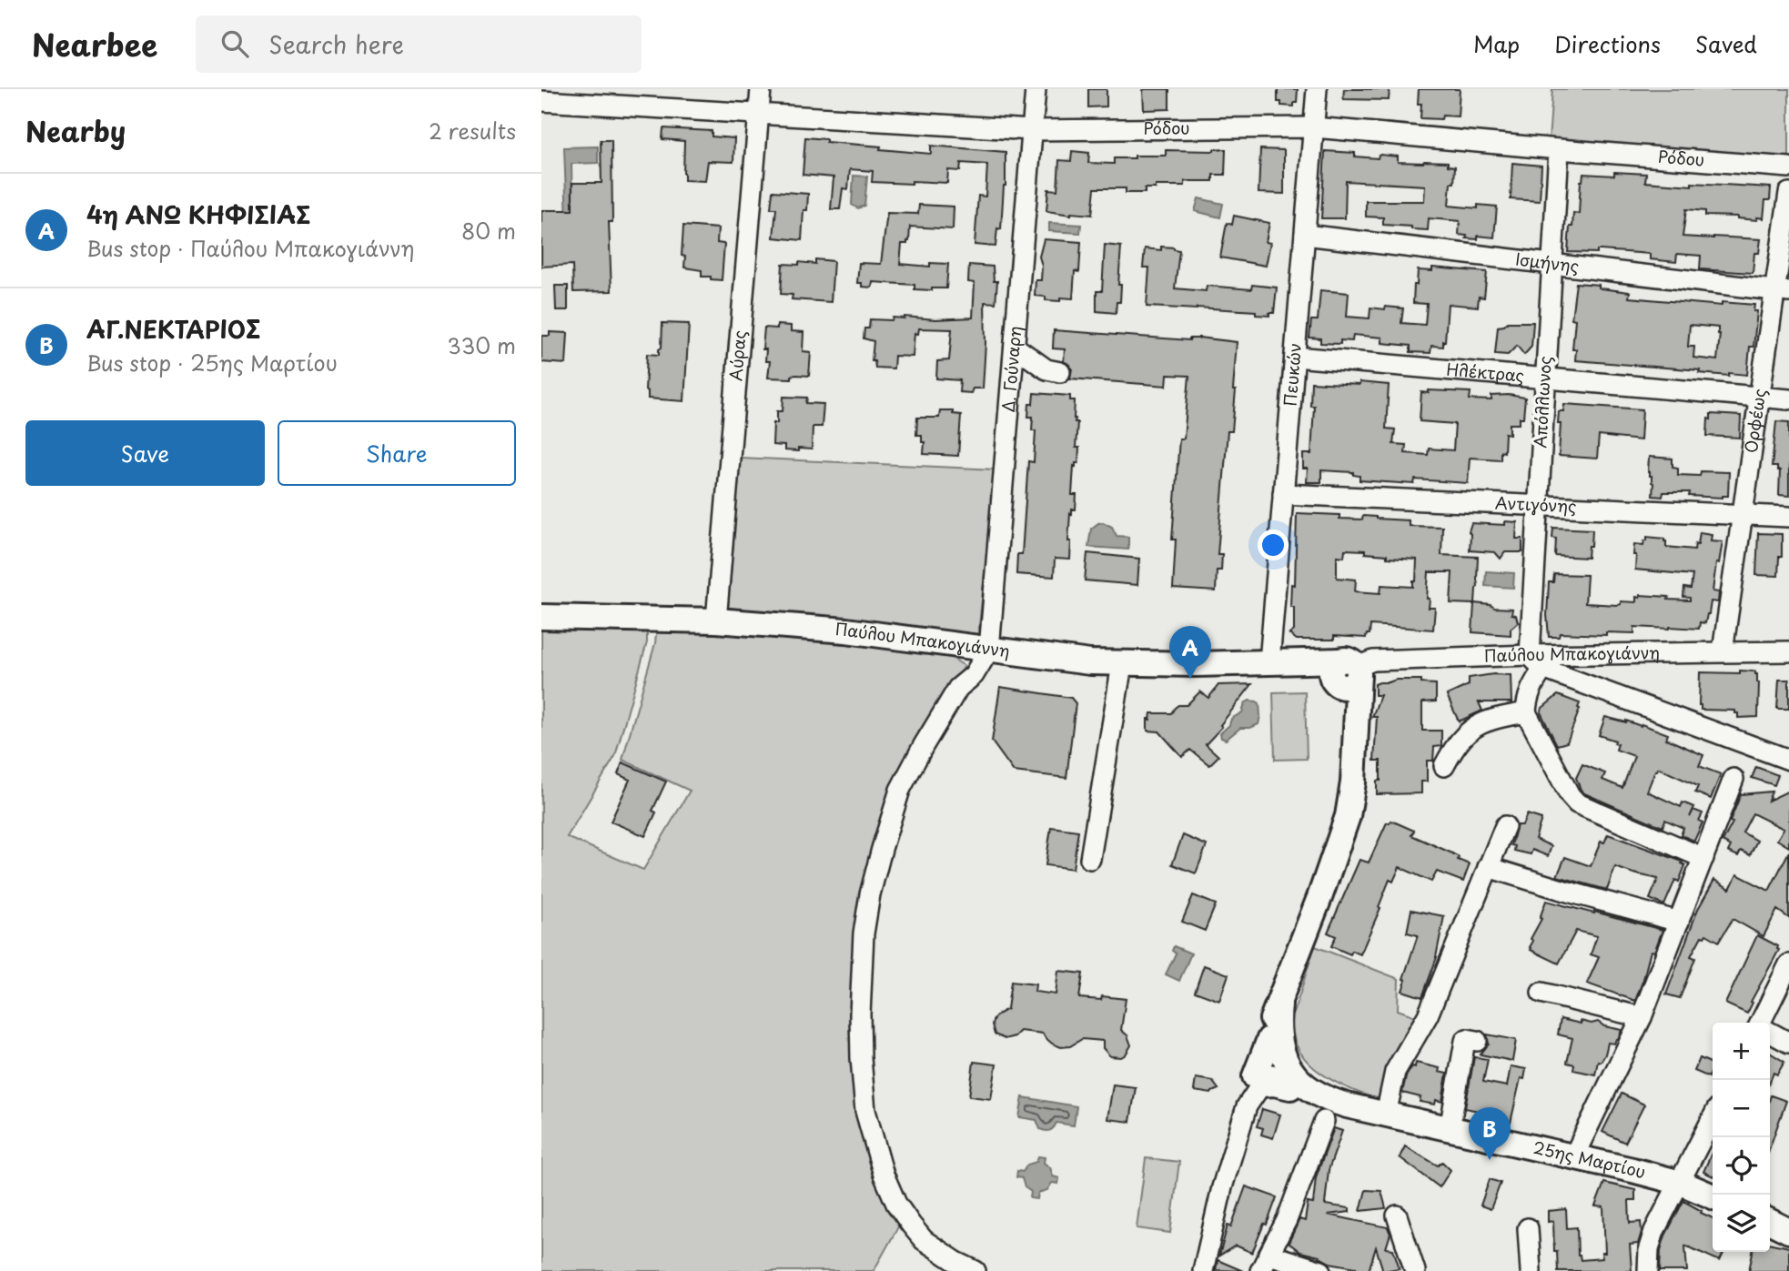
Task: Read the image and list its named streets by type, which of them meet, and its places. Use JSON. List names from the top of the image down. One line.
{"streets":{"main road":["Παύλου Μπακογιάννη","25ης Μαρτίου"],"street":["Ρόδου","Ισμήνης","Αύρας","Δ. Γούναρη","Ηλέκτρας","Πευκών","Απόλλωνος","Ορφέως","Αντιγόνης"]},"crossings":[["Ρόδου","Αύρας"],["Ρόδου","Δ. Γούναρη"],["Ρόδου","Πευκών"],["Ρόδου","Απόλλωνος"],["Ισμήνης","Πευκών"],["Ισμήνης","Απόλλωνος"],["Ισμήνης","Ορφέως"],["Αύρας","Παύλου Μπακογιάννη"],["Δ. Γούναρη","Παύλου Μπακογιάννη"],["Ηλέκτρας","Πευκών"],["Ηλέκτρας","Απόλλωνος"],["Ηλέκτρας","Ορφέως"],["Πευκών","Αντιγόνης"],["Πευκών","Παύλου Μπακογιάννη"],["Απόλλωνος","Αντιγόνης"],["Απόλλωνος","Παύλου Μπακογιάννη"],["Ορφέως","Αντιγόνης"],["Ορφέως","Παύλου Μπακογιάννη"]],"page":{"header":"Nearbee","search":"Search here","nav":["Map","Directions","Saved"],"heading":["Nearby","2 results"],"list":[{"mark":"A","name":"4η ΑΝΩ ΚΗΦΙΣΙΑΣ","note":"Bus stop · Παύλου Μπακογιάννη","value":"80 m"},{"mark":"B","name":"ΑΓ.ΝΕΚΤΑΡΙΟΣ","note":"Bus stop · 25ης Μαρτίου","value":"330 m"}],"buttons":["Save","Share"],"pins":["A","B"],"map_buttons":["+","−"]}}
